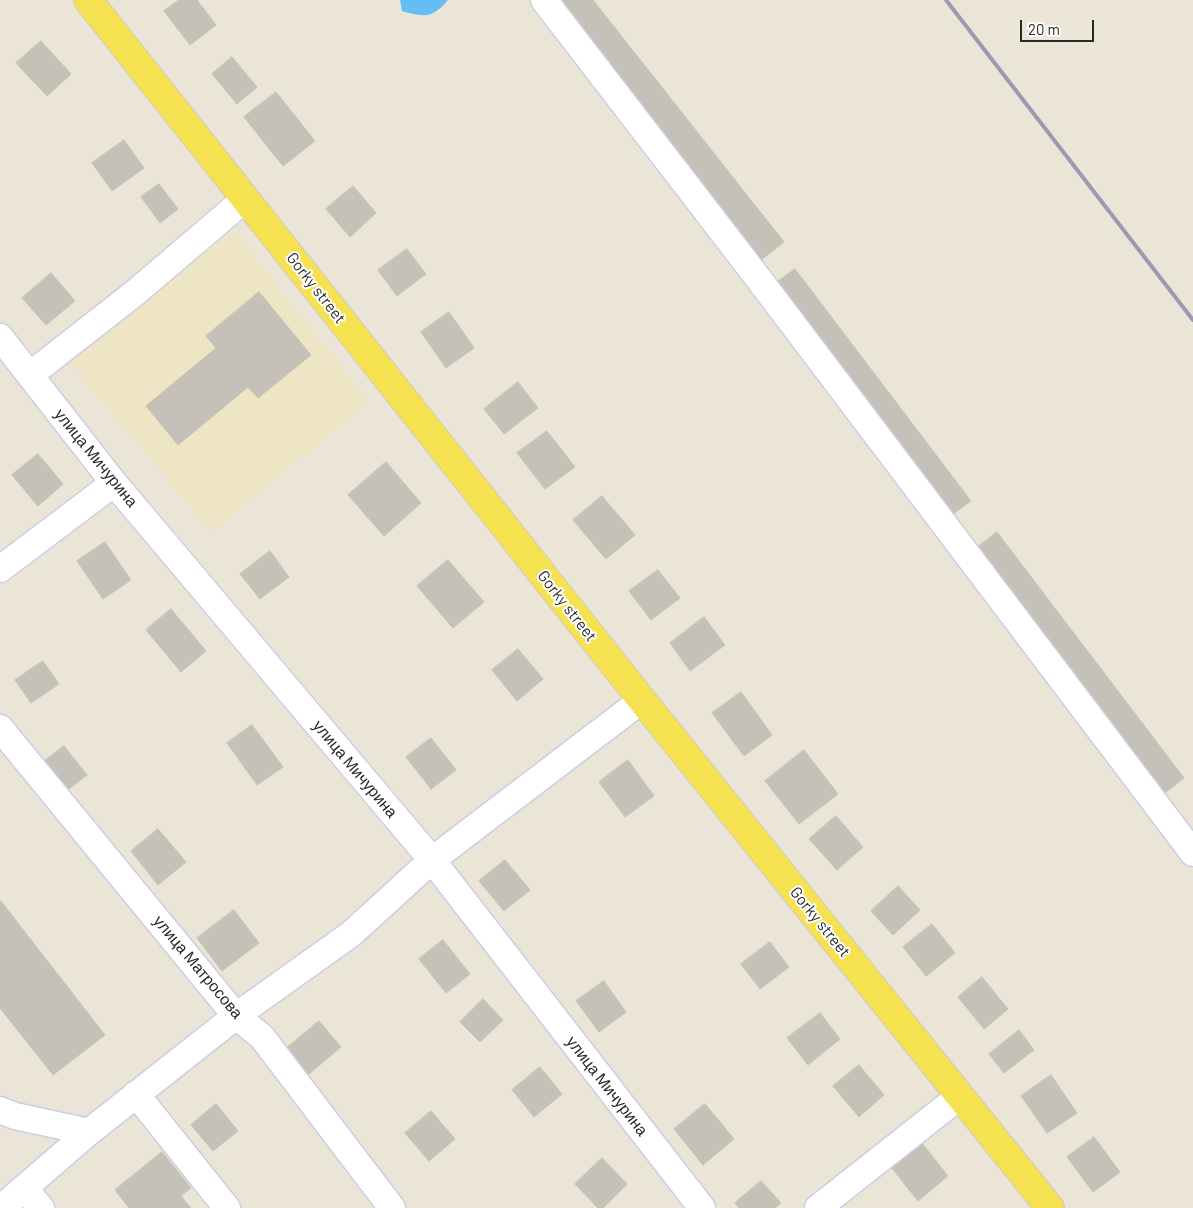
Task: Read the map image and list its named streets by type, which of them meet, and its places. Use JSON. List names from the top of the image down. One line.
{"streets":{"main road":["Gorky street"],"street":["улица Мичурина","улица Матросова"]},"scale_bar":"20 m"}
